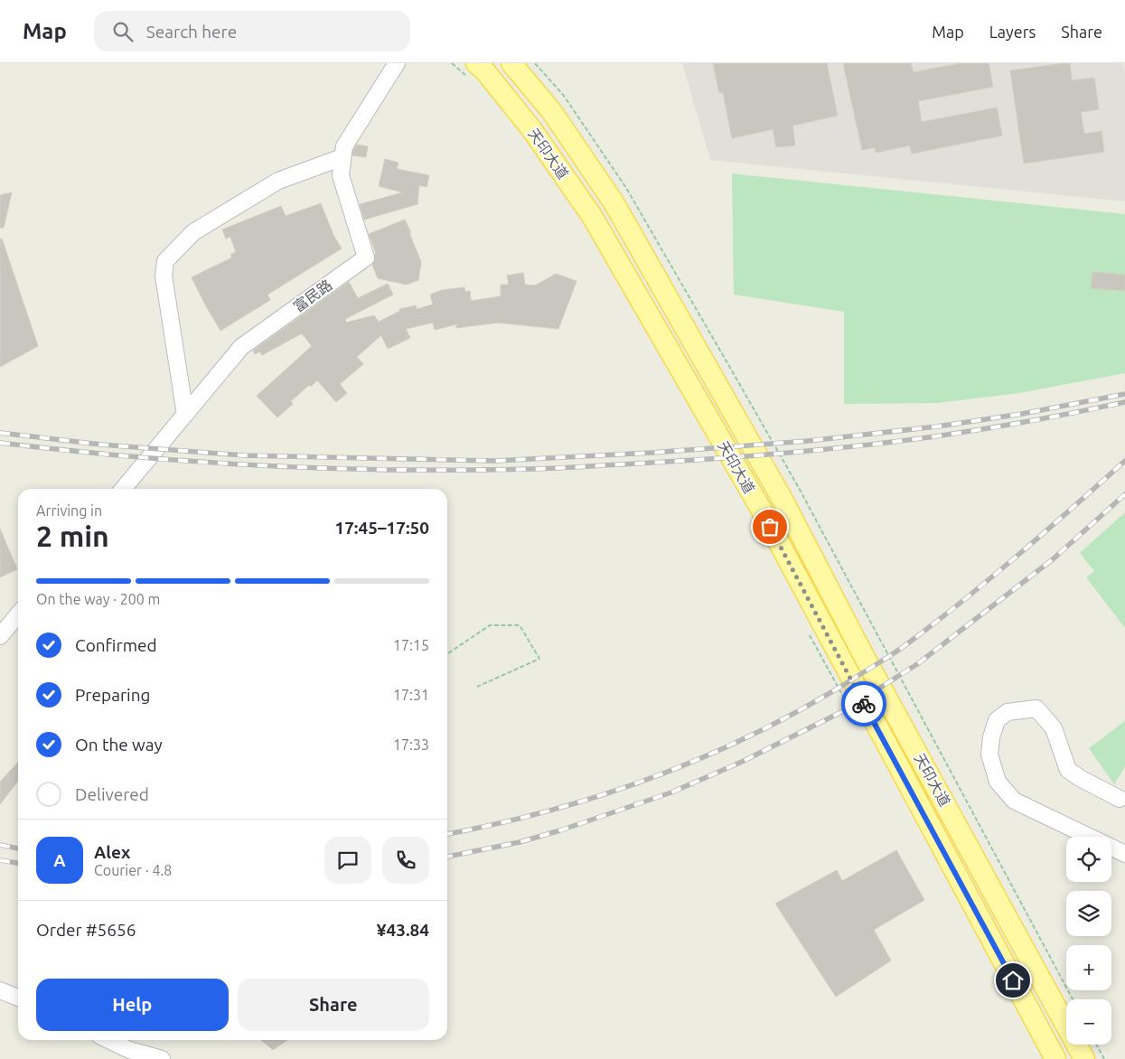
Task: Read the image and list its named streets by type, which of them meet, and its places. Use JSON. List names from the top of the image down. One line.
{"streets":{"main road":["天印大道"],"street":["富民路"]},"page":{"header":"Map","search":"Search here","nav":["Map","Layers","Share"],"heading":["2 min","Arriving in","17:45–17:50"],"panel":["Alex","Courier · 4.8","Order #5656","¥43.84"],"bar":"On the way · 200 m","list":[["Confirmed","17:15"],["Preparing","17:31"],["On the way","17:33"],"Delivered"],"map_buttons":["+","−"],"round":"A","buttons":["Help","Share"]}}
